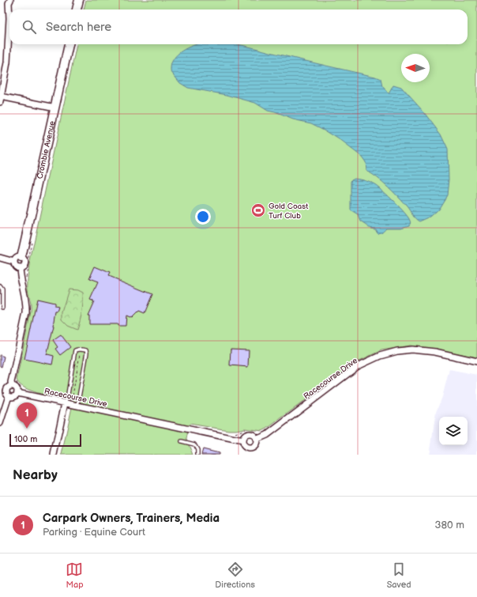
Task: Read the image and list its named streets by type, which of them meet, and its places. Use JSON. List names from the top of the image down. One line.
{"streets":{"street":["Crombie Avenue","Racecourse Drive"]},"places":{"sports":["Gold Coast Turf Club"]},"scale_bar":"100 m","north":"left","page":{"search":"Search here","pins":"1","scale":"100 m","heading":"Nearby","list":[{"mark":"1","name":"Carpark Owners, Trainers, Media","note":"Parking · Equine Court","value":"380 m"}],"nav":["Map","Directions","Saved"]}}
